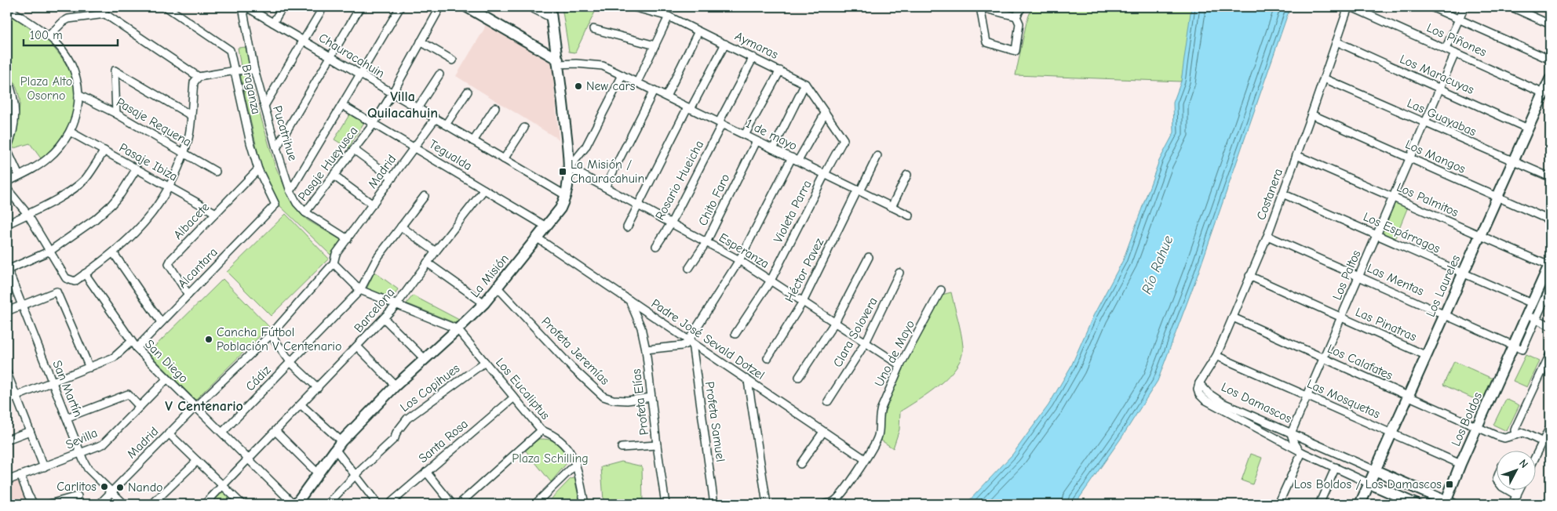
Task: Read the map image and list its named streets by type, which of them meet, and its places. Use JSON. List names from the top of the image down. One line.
{"streets":{"street":["Los Piñones","Aymaras","Chauracahuin","Los Maracuyas","Braganza","Las Guayabas","Pasaje Requena","Pucatrihue","1 de mayo","Tegualda","Los Mangos","Pasaje Ibiza","Pasaje Hueyusca","Madrid","Rosario Hueicha","Costanera","Chito Faro","Los Palmitos","Violeta Parra","Albacete","Los Espárragos","Esperanza","Alcantara","Héctor Pavez","Los Paltos","La Misión","Las Mentas","Los Laureles","Barcelona","Las Pinatras","Clara Solovera","Padre José Sevald Dotzel","Profeta Jeremías","Uno de Mayo","San Diego","Los Calafates","Cádiz","Los Copihues","San Martín","Los Eucaliptus","Las Mosquetas","Profeta Elías","Los Damascos","Los Boldos","Profeta Samuel","Sevilla","Santa Rosa"]},"crossings":[["Los Piñones","Los Paltos"],["Los Piñones","Los Laureles"],["Aymaras","Rosario Hueicha"],["Aymaras","Violeta Parra"],["Chauracahuin","Pasaje Hueyusca"],["Chauracahuin","Madrid"],["Chauracahuin","La Misión"],["Los Maracuyas","Costanera"],["Los Maracuyas","Los Paltos"],["Los Maracuyas","Los Laureles"],["Braganza","Albacete"],["Braganza","Alcantara"],["Las Guayabas","Costanera"],["Las Guayabas","Los Paltos"],["Las Guayabas","Los Laureles"],["Pucatrihue","Pasaje Hueyusca"],["Pucatrihue","Madrid"],["1 de mayo","Rosario Hueicha"],["1 de mayo","Chito Faro"],["1 de mayo","Violeta Parra"],["1 de mayo","Héctor Pavez"],["1 de mayo","La Misión"],["Tegualda","Pasaje Hueyusca"],["Tegualda","Madrid"],["Tegualda","La Misión"],["Tegualda","Barcelona"],["Los Mangos","Costanera"],["Los Mangos","Los Paltos"],["Los Mangos","Los Laureles"],["Pasaje Ibiza","Albacete"],["Madrid","San Diego"],["Madrid","San Martín"],["Rosario Hueicha","Esperanza"],["Costanera","Los Palmitos"],["Costanera","Los Espárragos"],["Costanera","Las Mentas"],["Costanera","Las Pinatras"],["Costanera","Los Calafates"],["Costanera","Las Mosquetas"],["Costanera","Los Damascos"],["Chito Faro","Esperanza"],["Los Palmitos","Los Paltos"],["Los Palmitos","Los Laureles"],["Los Palmitos","Los Boldos"],["Violeta Parra","Esperanza"],["Albacete","Alcantara"],["Los Espárragos","Los Paltos"],["Los Espárragos","Los Laureles"],["Los Espárragos","Los Boldos"],["Esperanza","Héctor Pavez"],["Esperanza","La Misión"],["Esperanza","Clara Solovera"],["Esperanza","Uno de Mayo"],["Alcantara","San Diego"],["Los Paltos","Las Mentas"],["Los Paltos","Las Pinatras"],["Los Paltos","Los Calafates"],["Los Paltos","Las Mosquetas"],["Los Paltos","Los Damascos"],["La Misión","Padre José Sevald Dotzel"],["La Misión","Profeta Jeremías"],["La Misión","San Diego"],["La Misión","Los Eucaliptus"],["Las Mentas","Los Laureles"],["Las Mentas","Los Boldos"],["Los Laureles","Las Pinatras"],["Los Laureles","Los Calafates"],["Los Laureles","Las Mosquetas"],["Los Laureles","Los Damascos"],["Barcelona","San Diego"],["Padre José Sevald Dotzel","Uno de Mayo"],["Padre José Sevald Dotzel","Profeta Elías"],["Padre José Sevald Dotzel","Profeta Samuel"],["Profeta Jeremías","Profeta Elías"],["San Diego","Cádiz"],["San Diego","Sevilla"],["Los Calafates","Los Boldos"],["Los Copihues","Los Eucaliptus"],["San Martín","Sevilla"],["Los Eucaliptus","Santa Rosa"],["Las Mosquetas","Los Boldos"],["Los Damascos","Los Boldos"]],"districts":["Villa Quilacahuin","V Centenario"],"water":["Río Rahue"],"parks":["Plaza Alto Osorno","Plaza Schilling"],"places":{"other":["New cars","Cancha Fútbol Población V Centenario","Carlitos","Nando"],"transit":["La Misión / Chauracahuin","Los Boldos / Los Damascos"]},"scale_bar":"100 m","north":"top right"}
